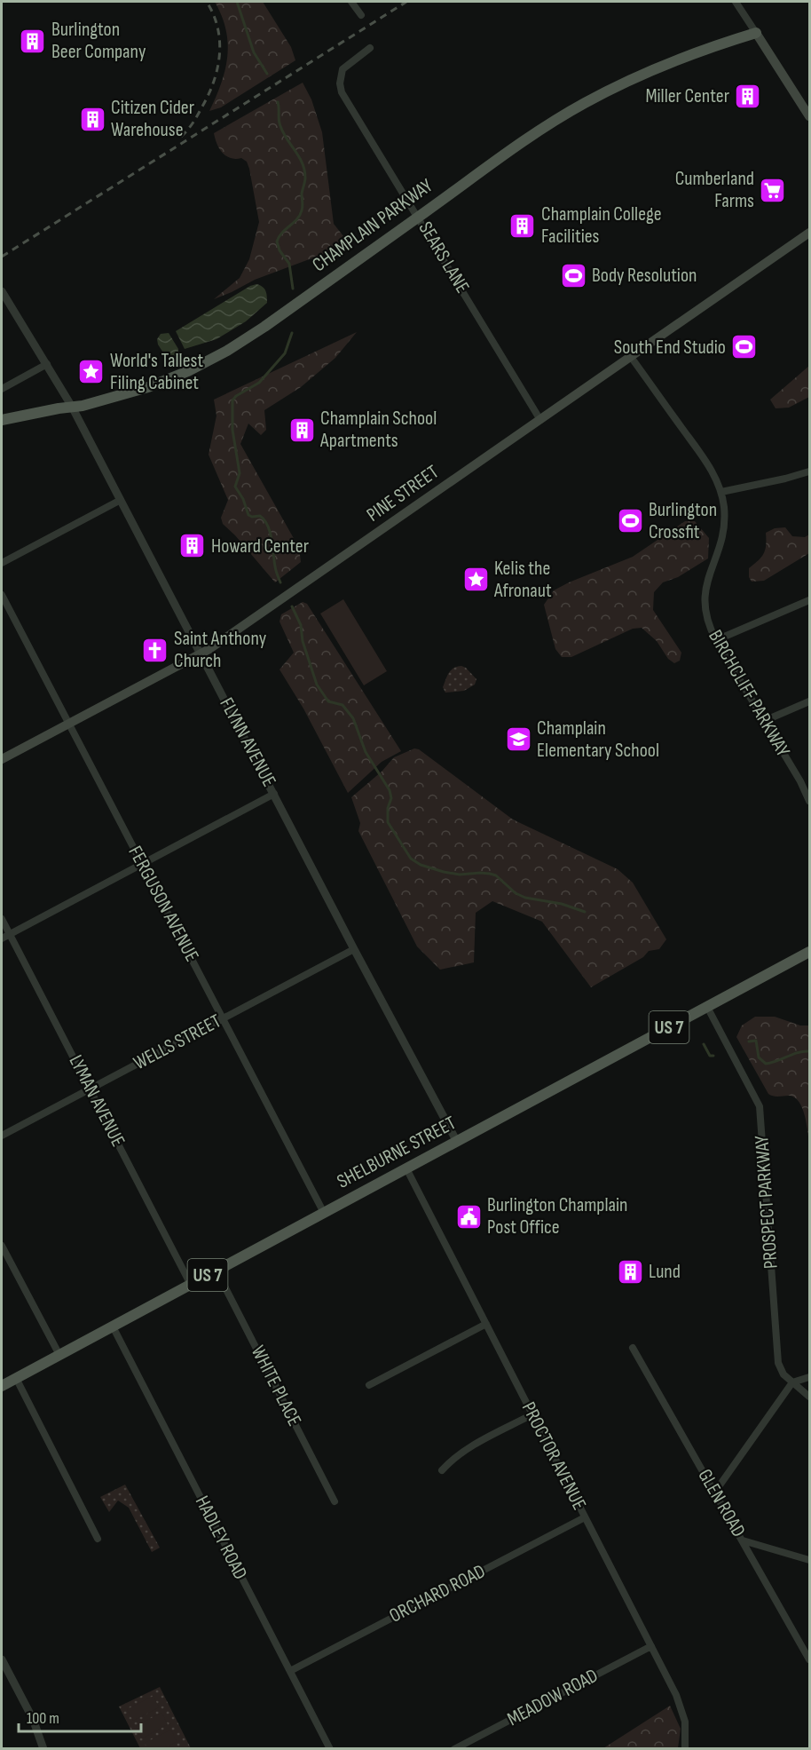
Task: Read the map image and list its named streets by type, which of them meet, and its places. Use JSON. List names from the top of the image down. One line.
{"streets":{"main road":["CHAMPLAIN PARKWAY","PINE STREET","US 7","SHELBURNE STREET"],"street":["SEARS LANE","BIRCHCLIFF PARKWAY","FLYNN AVENUE","FERGUSON AVENUE","WELLS STREET","LYMAN AVENUE","PROSPECT PARKWAY","WHITE PLACE","PROCTOR AVENUE","GLEN ROAD","HADLEY ROAD","ORCHARD ROAD","MEADOW ROAD"]},"crossings":[["CHAMPLAIN PARKWAY","SEARS LANE"],["CHAMPLAIN PARKWAY","FLYNN AVENUE"],["SEARS LANE","PINE STREET"],["PINE STREET","BIRCHCLIFF PARKWAY"],["PINE STREET","FLYNN AVENUE"],["PINE STREET","FERGUSON AVENUE"],["FLYNN AVENUE","WELLS STREET"],["FLYNN AVENUE","SHELBURNE STREET"],["FERGUSON AVENUE","WELLS STREET"],["FERGUSON AVENUE","SHELBURNE STREET"],["WELLS STREET","LYMAN AVENUE"],["LYMAN AVENUE","SHELBURNE STREET"],["SHELBURNE STREET","PROSPECT PARKWAY"],["SHELBURNE STREET","WHITE PLACE"],["SHELBURNE STREET","PROCTOR AVENUE"],["SHELBURNE STREET","HADLEY ROAD"],["PROCTOR AVENUE","ORCHARD ROAD"],["PROCTOR AVENUE","MEADOW ROAD"],["HADLEY ROAD","ORCHARD ROAD"]],"places":{"building":["Burlington Beer Company","Miller Center","Citizen Cider Warehouse","Champlain College Facilities","Champlain School Apartments","Howard Center","Lund"],"supermarket":["Cumberland Farms"],"sports":["Body Resolution","South End Studio","Burlington Crossfit"],"place":["World's Tallest Filing Cabinet","Kelis the Afronaut"],"church":["Saint Anthony Church"],"school or university":["Champlain Elementary School"],"public building":["Burlington Champlain Post Office"]},"scale_bar":"100 m"}
